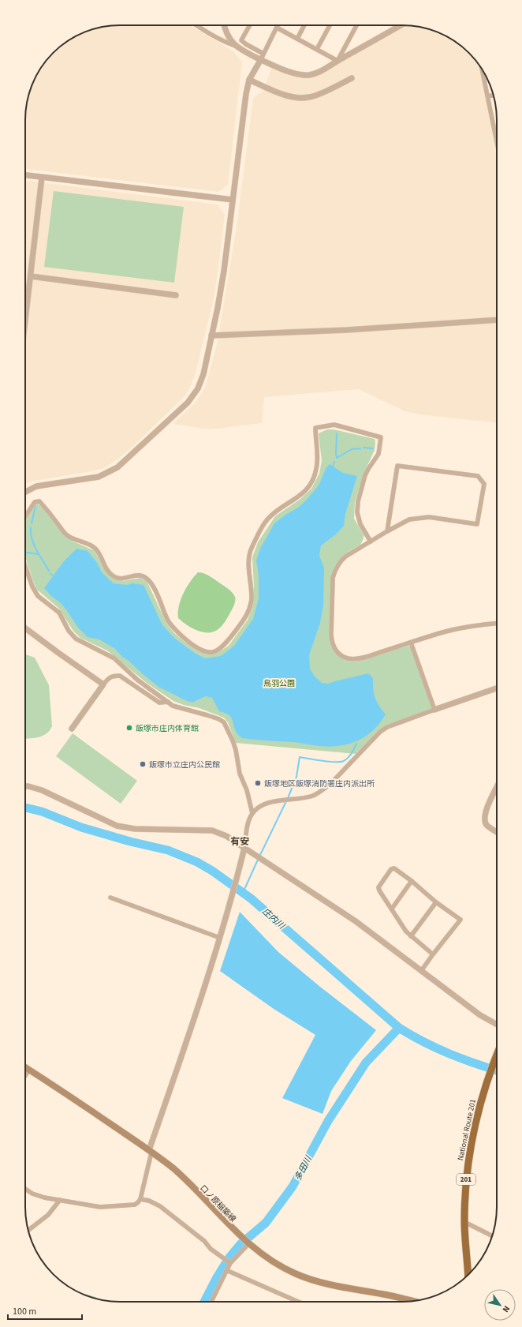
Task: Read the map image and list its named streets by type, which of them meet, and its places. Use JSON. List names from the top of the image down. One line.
{"streets":{"highway":["National Route 201","201"],"main road":["口ノ原稲築線"]},"districts":["有安"],"water":["庄内川","多田川"],"parks":["鳥羽公園"],"places":["飯塚市庄内体育館","飯塚市立庄内公民館","飯塚地区飯塚消防署庄内派出所"],"scale_bar":"100 m","north":"bottom right"}
